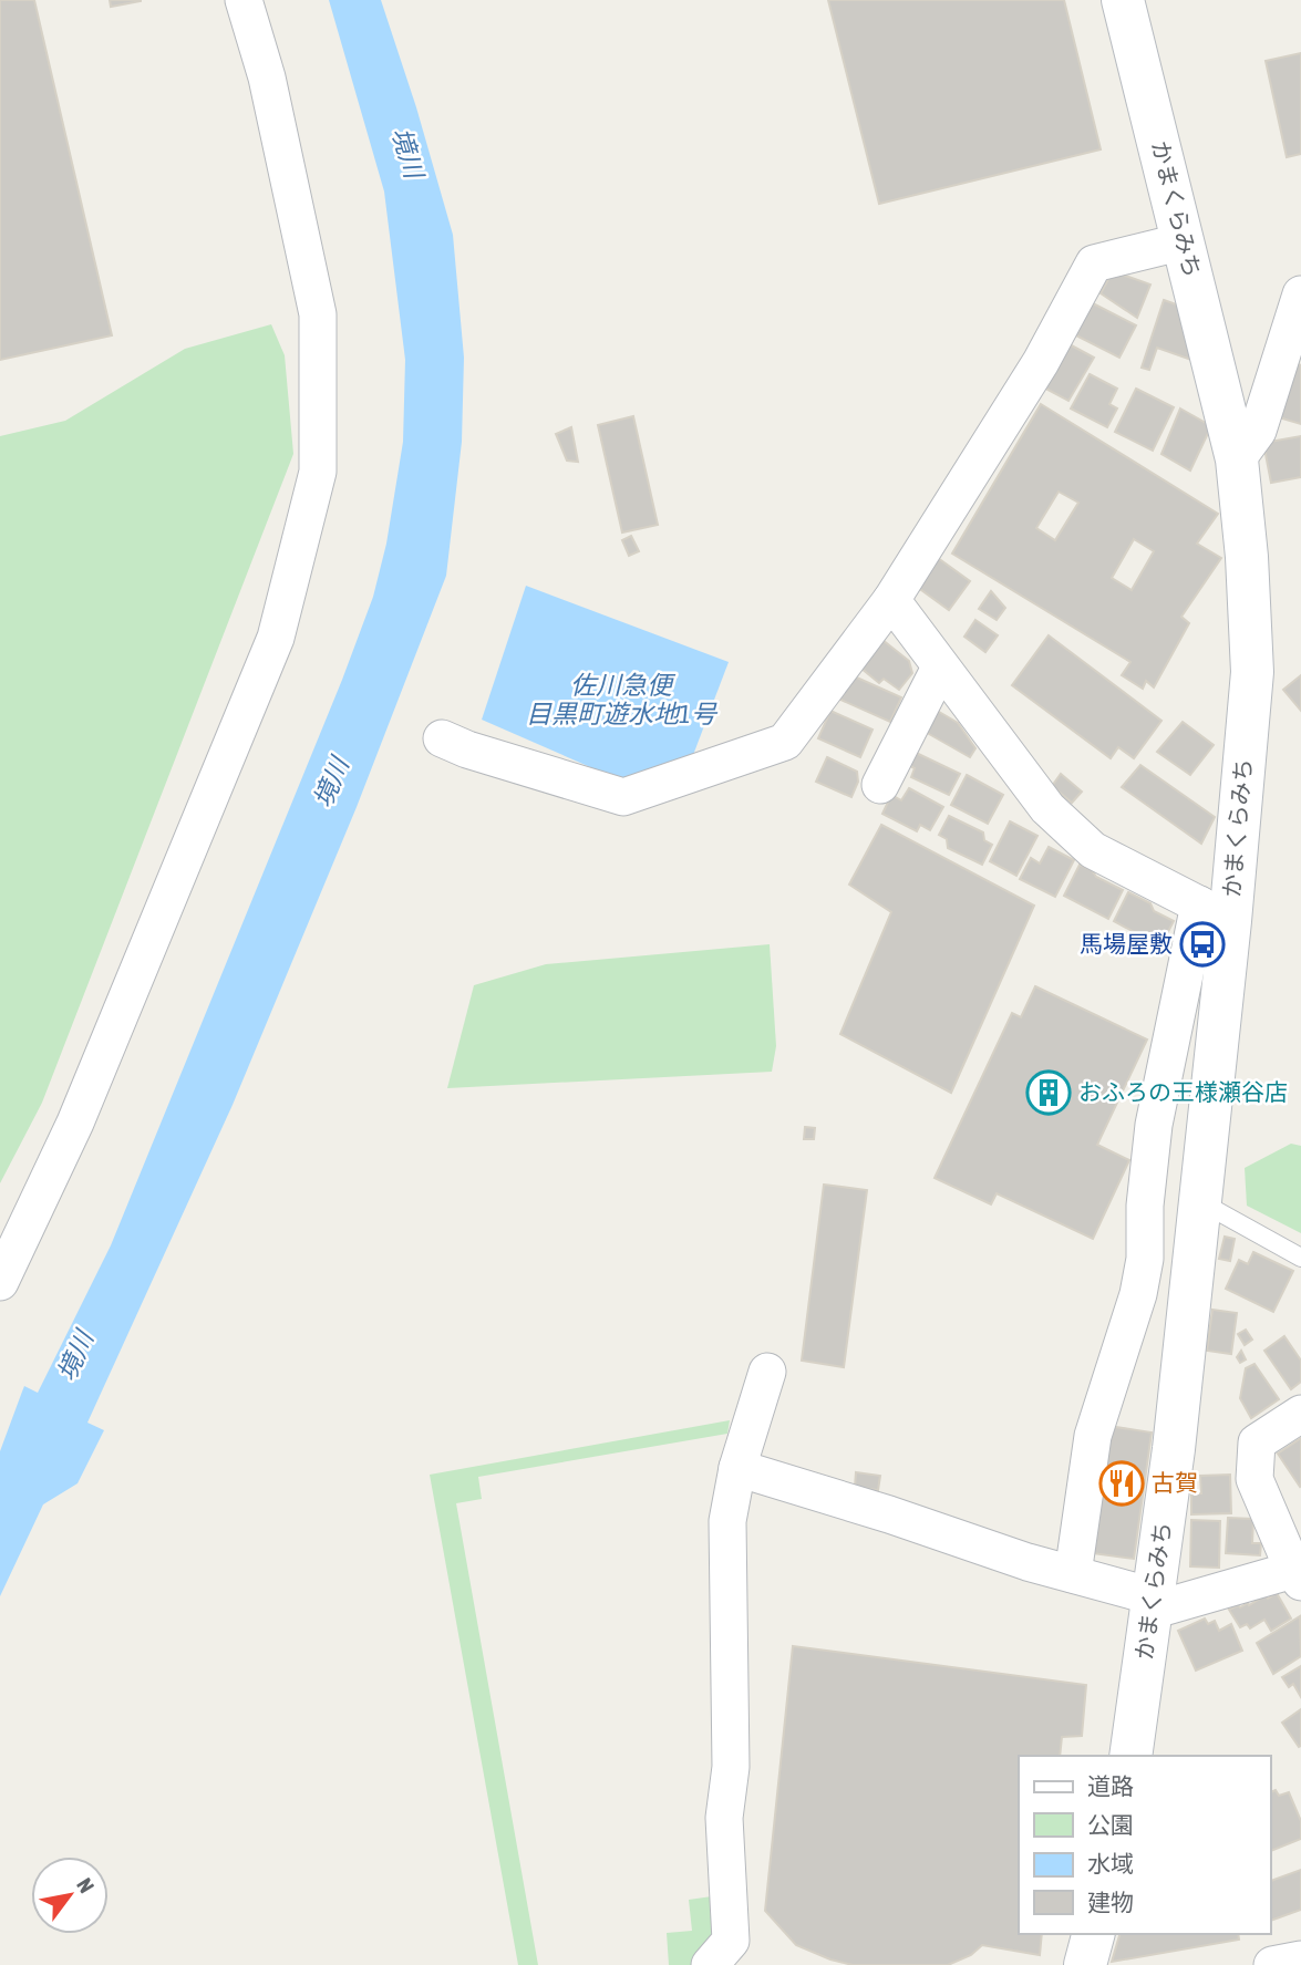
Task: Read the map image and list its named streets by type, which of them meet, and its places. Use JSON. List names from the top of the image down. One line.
{"streets":{"main road":["かまくらみち"]},"water":["境川","佐川急便 目黒町遊水地1号"],"places":{"bus stop":["馬場屋敷"],"building":["おふろの王様瀬谷店"],"restaurant":["古賀"]},"legend":["道路","公園","水域","建物"],"north":"top right"}
